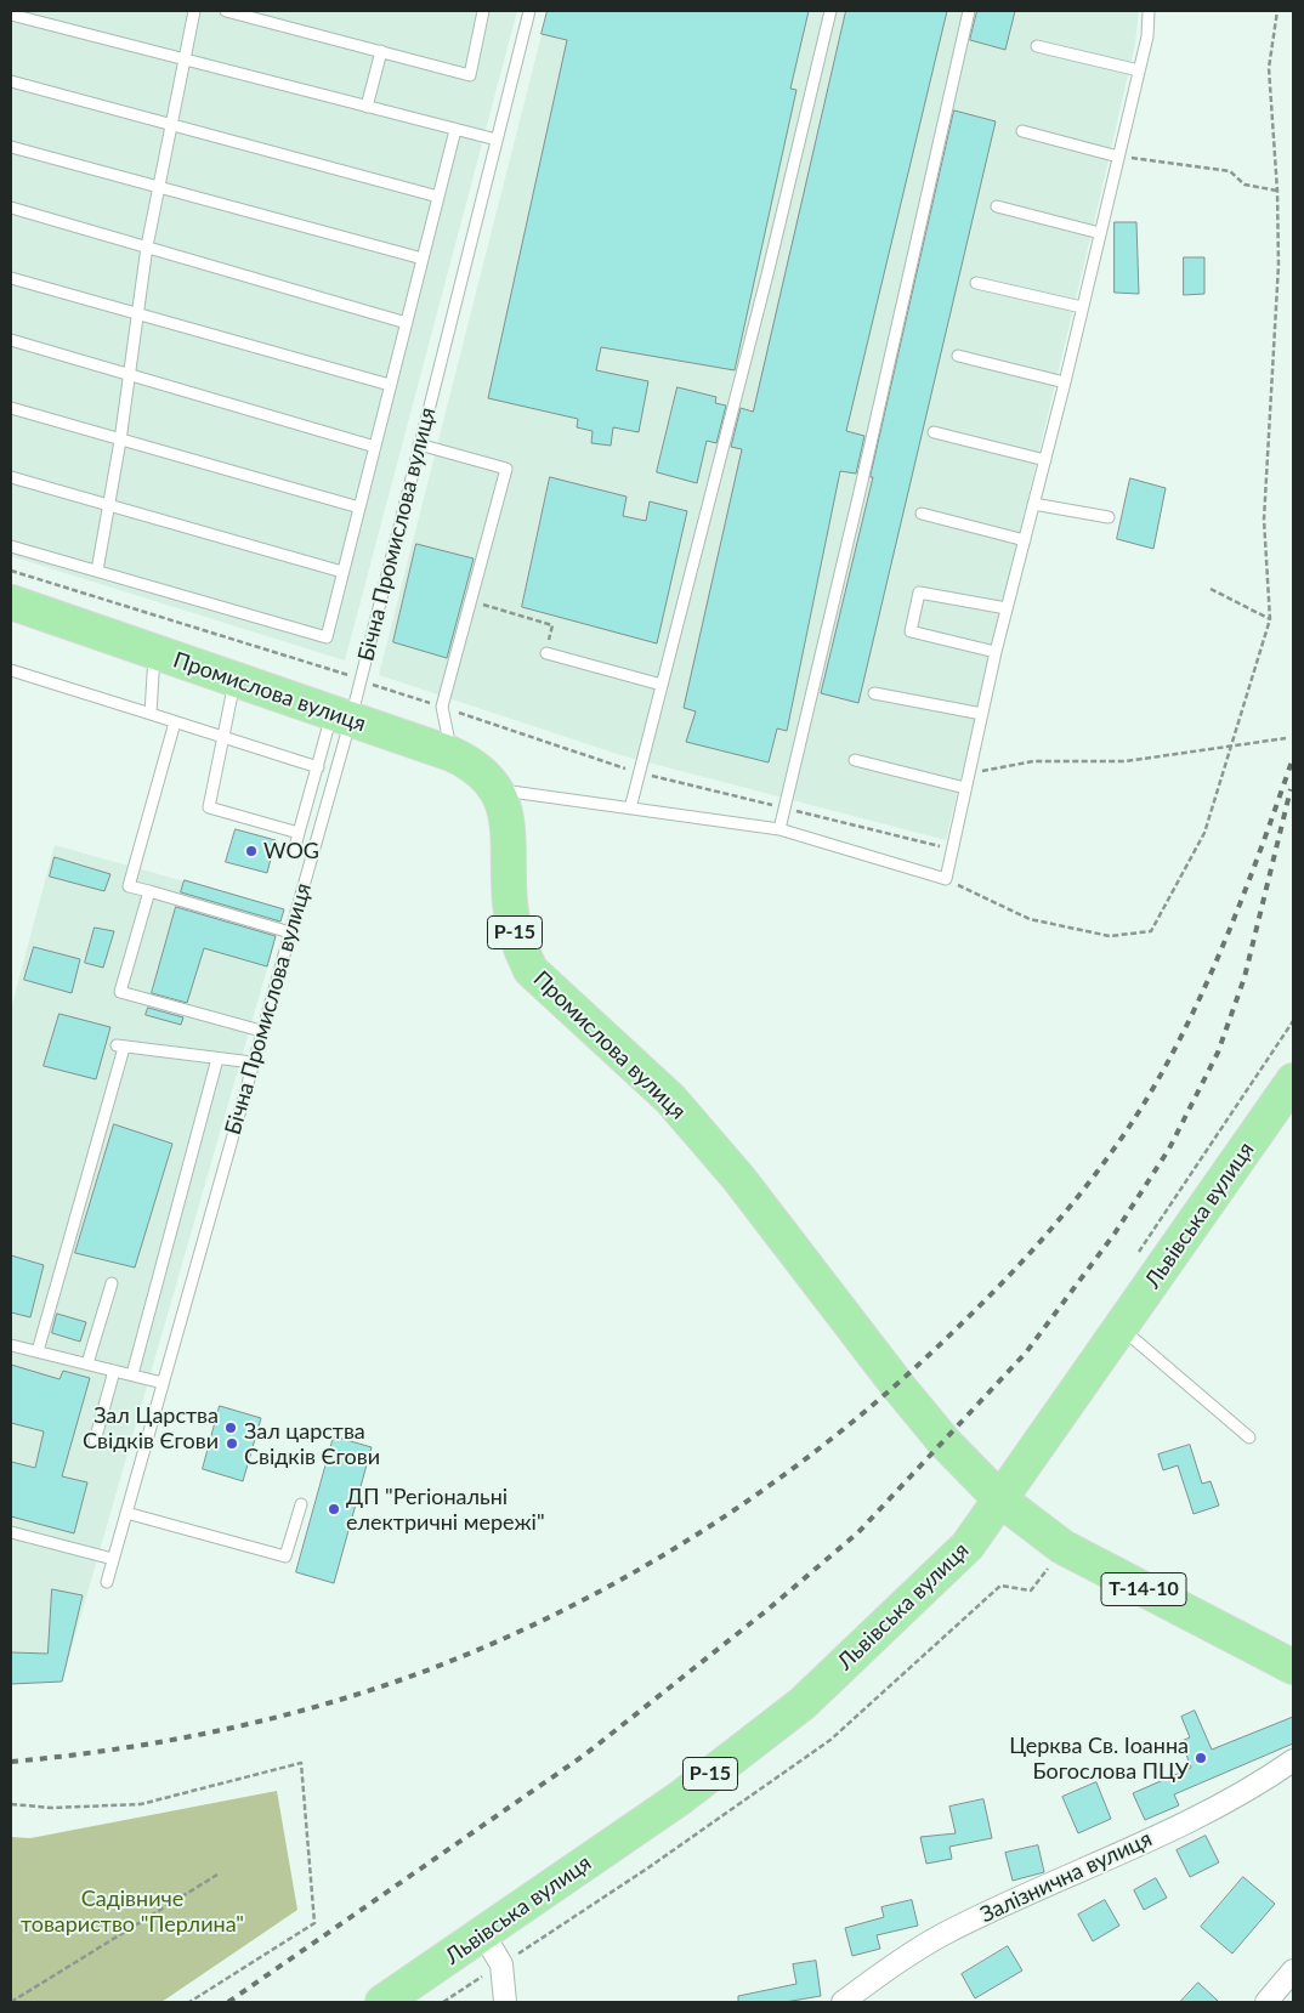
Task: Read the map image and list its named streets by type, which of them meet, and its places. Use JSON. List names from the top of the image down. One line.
{"streets":{"main road":["Промислова вулиця","Р-15","Львівська вулиця","Т-14-10"],"street":["Залізнична вулиця"],"lane":["Бічна Промислова вулиця"]},"crossings":[["Бічна Промислова вулиця","Промислова вулиця"],["Промислова вулиця","Львівська вулиця"],["Промислова вулиця","Т-14-10"],["Львівська вулиця","Т-14-10"]],"parks":["Садівниче товариство \"Перлина\""],"places":["WOG","Зал Царства Свідків Єгови","Зал царства Свідків Єгови","ДП \"Регіональні електричні мережі\"","Церква Св. Іоанна Богослова ПЦУ"]}
